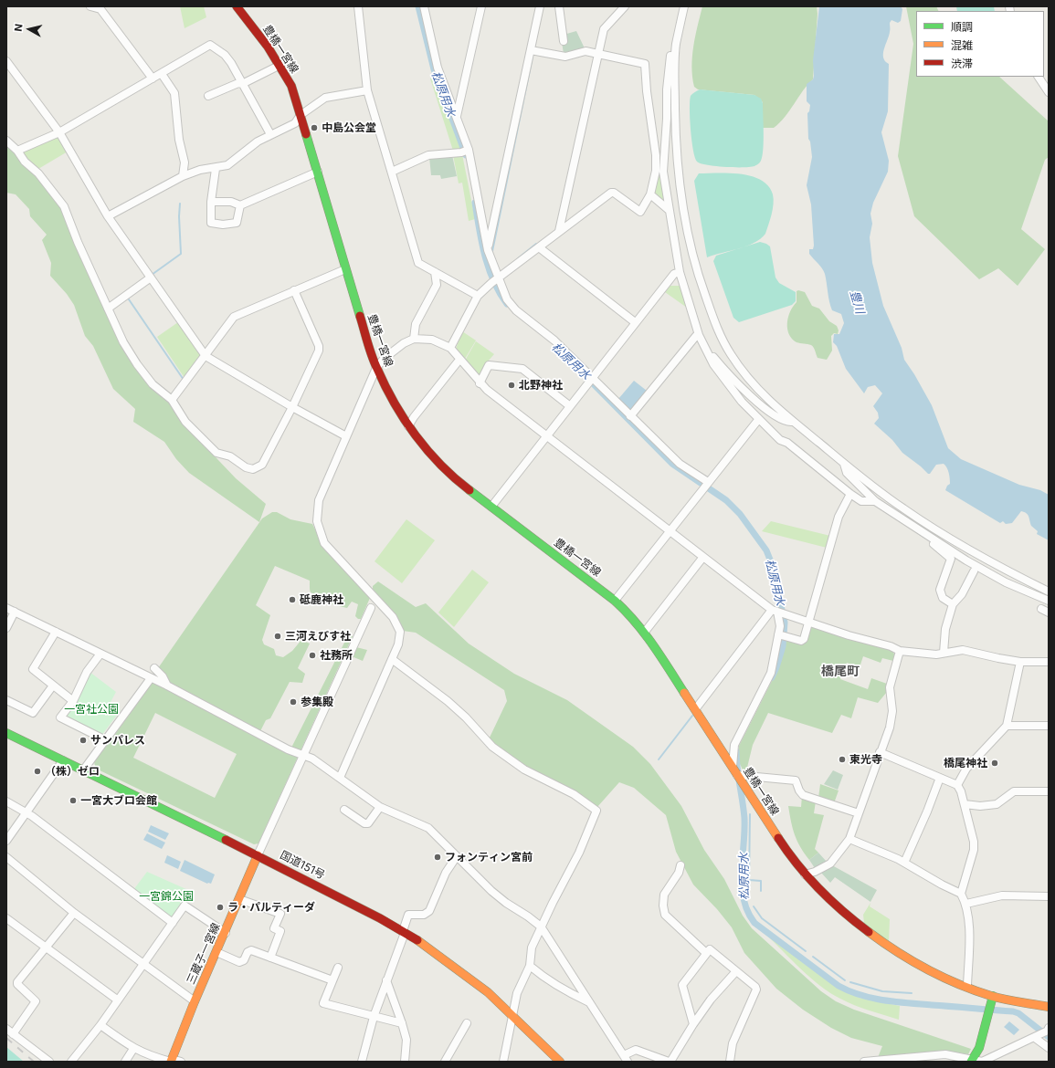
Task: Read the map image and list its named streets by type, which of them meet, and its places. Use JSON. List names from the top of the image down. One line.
{"streets":{"main road":["豊橋一宮線","国道151号","三蔵子一宮線"]},"crossings":[["国道151号","三蔵子一宮線"]],"districts":["橋尾町"],"water":["松原用水","豊川"],"parks":["一宮社公園","一宮錦公園"],"places":["中島公会堂","北野神社","砥鹿神社","三河えびす社","社務所","参集殿","サンパレス","東光寺","橋尾神社","（株）ゼロ","一宮大ブロ会館","フォンティン宮前","ラ・パルティーダ"],"legend":["順調","混雑","渋滞"],"north":"left"}
